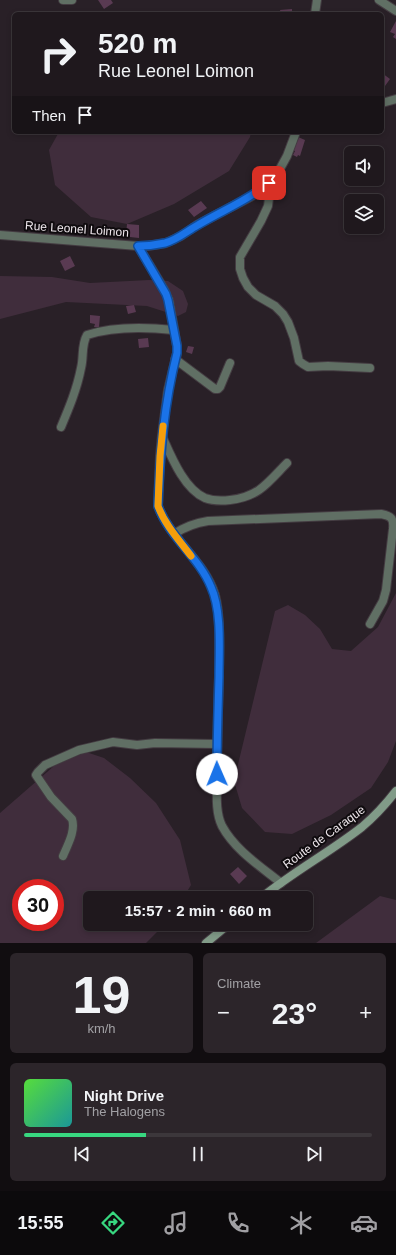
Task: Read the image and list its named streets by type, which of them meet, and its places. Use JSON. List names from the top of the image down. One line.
{"streets":{"street":["Rue Leonel Loimon","Route de Caraque"]},"page":{"turn":["520 m","Rue Leonel Loimon"],"then":"Then","limit":"30","trip":"15:57 · 2 min · 660 m","tile":[["19","km/h"],"Climate"],"heat":["−","23°","+"],"song":["Night Drive","The Halogens"],"tabs":"15:55"}}
